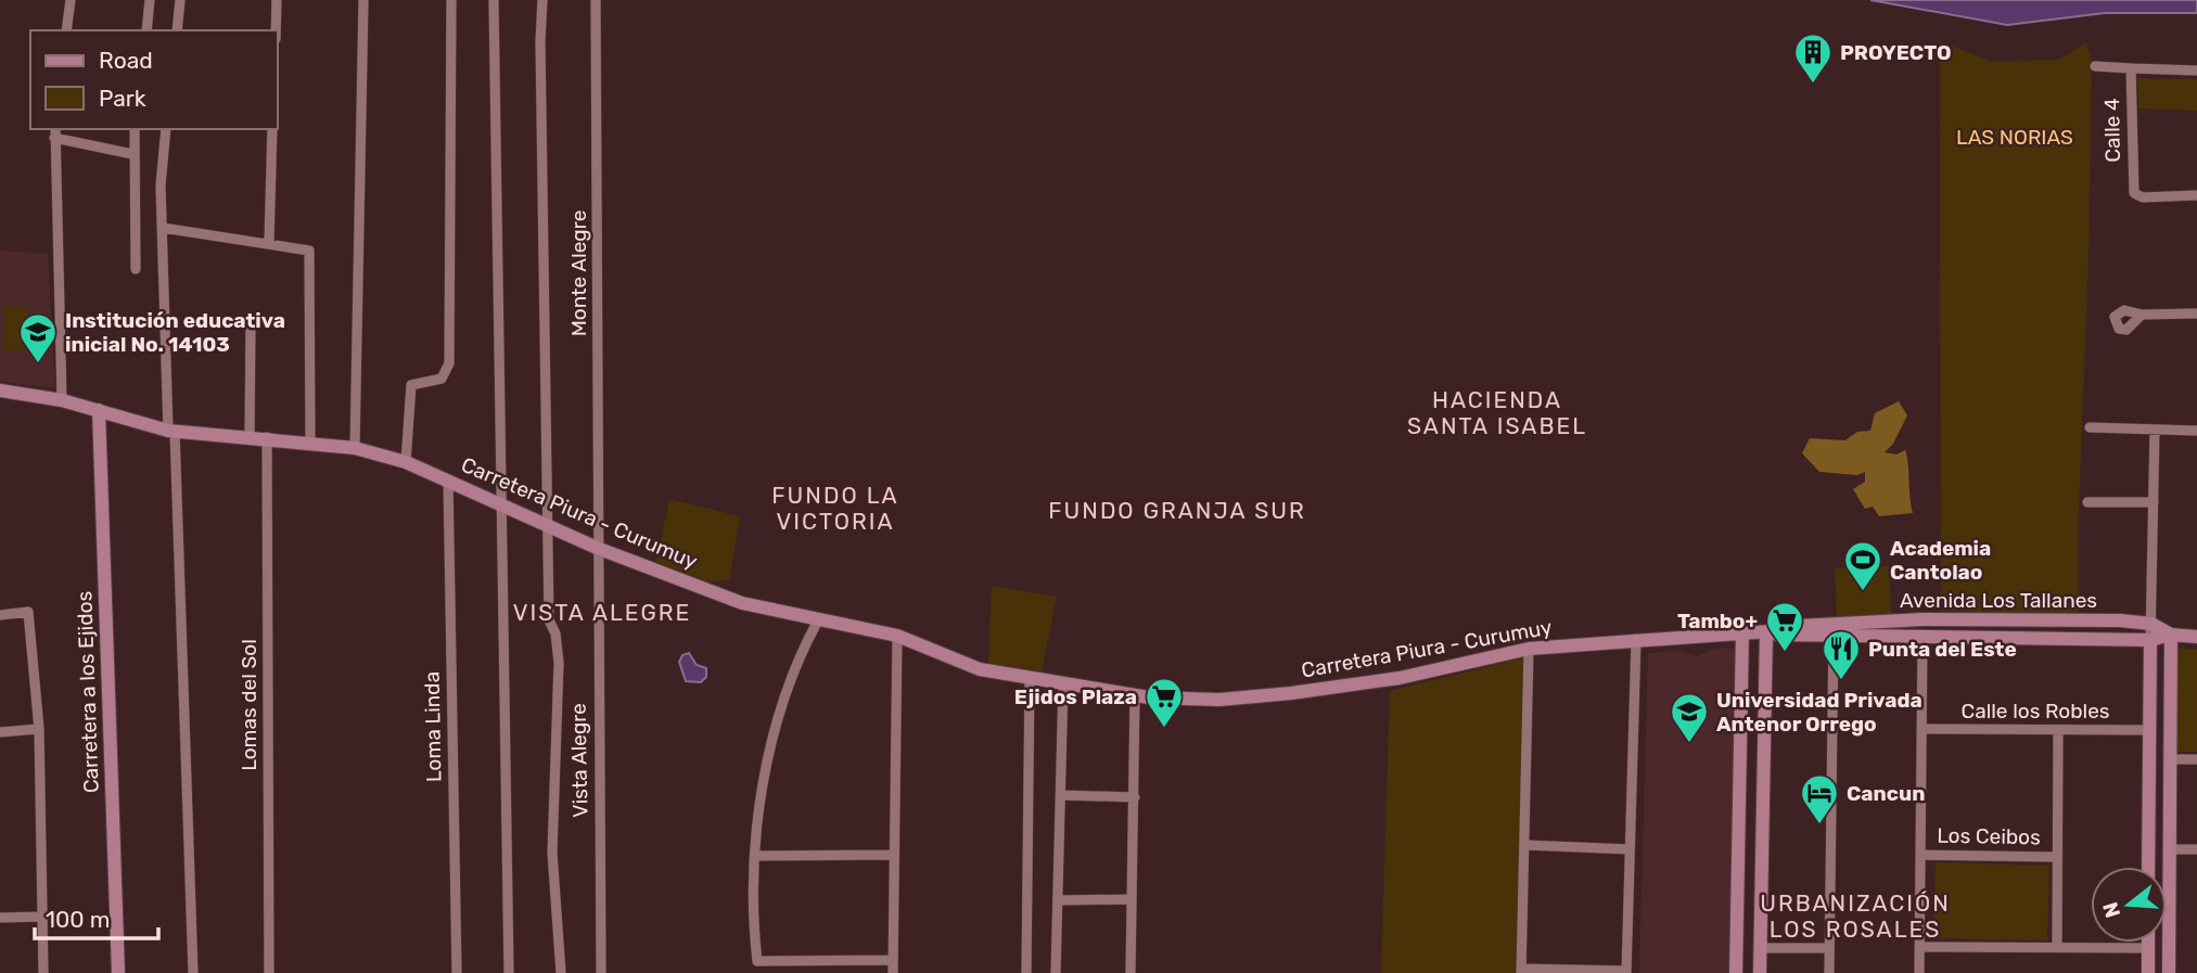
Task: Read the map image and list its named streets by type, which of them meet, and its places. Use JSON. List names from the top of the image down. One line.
{"streets":{"main road":["Carretera Piura - Curumuy","Avenida Los Tallanes","Carretera a los Ejidos"],"street":["Calle 4","Monte Alegre","Lomas del Sol","Calle los Robles","Loma Linda","Vista Alegre","Los Ceibos"]},"crossings":[["Monte Alegre","Carretera Piura - Curumuy"],["Monte Alegre","Vista Alegre"],["Carretera Piura - Curumuy","Avenida Los Tallanes"],["Carretera Piura - Curumuy","Carretera a los Ejidos"],["Carretera Piura - Curumuy","Lomas del Sol"],["Carretera Piura - Curumuy","Loma Linda"],["Carretera Piura - Curumuy","Vista Alegre"]],"districts":["HACIENDA SANTA ISABEL","FUNDO LA VICTORIA","FUNDO GRANJA SUR","VISTA ALEGRE","URBANIZACIÓN LOS ROSALES"],"parks":["LAS NORIAS"],"places":{"building":["PROYECTO"],"school or university":["Institución educativa inicial No. 14103","Universidad Privada Antenor Orrego"],"sports":["Academia Cantolao"],"supermarket":["Tambo+","Ejidos Plaza"],"restaurant":["Punta del Este"],"hotel":["Cancun"]},"legend":["Road","Park"],"scale_bar":"100 m","north":"left"}
